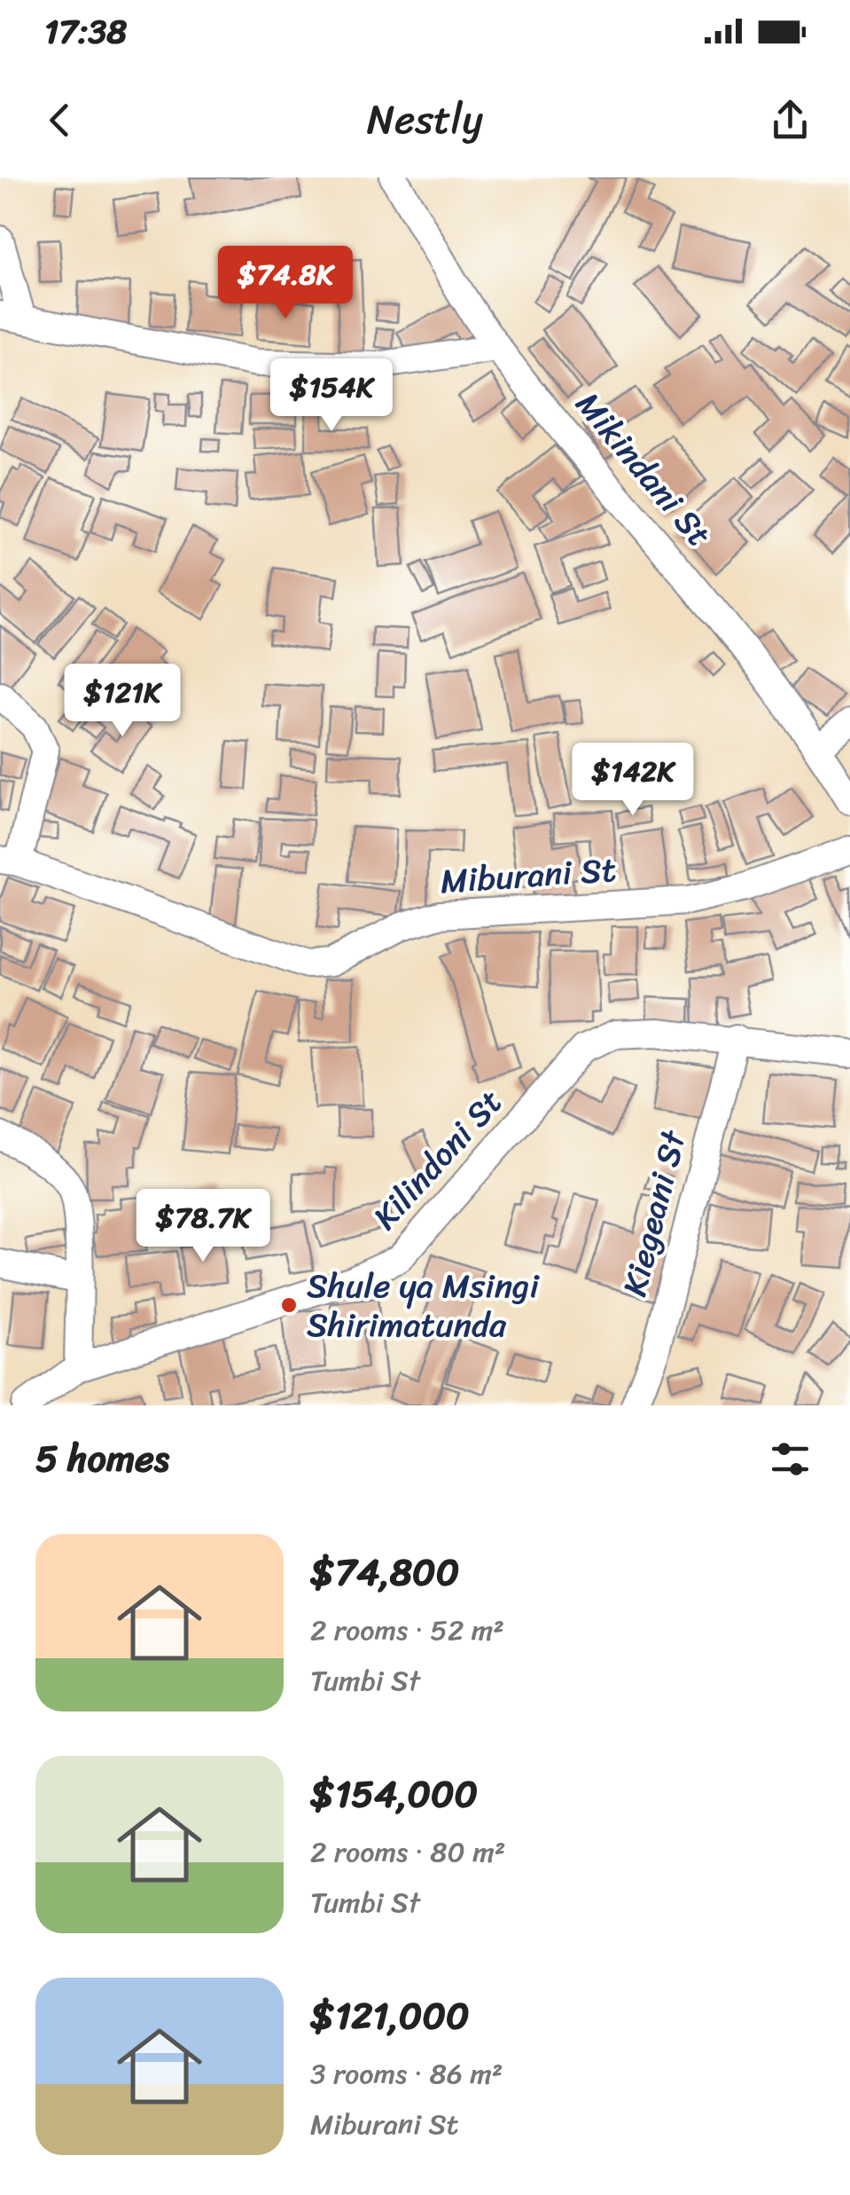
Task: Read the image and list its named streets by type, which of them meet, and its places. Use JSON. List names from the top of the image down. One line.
{"streets":{"street":["Mikindani St","Miburani St","Kilindoni St","Kiegeani St"]},"crossings":[["Kilindoni St","Kiegeani St"]],"places":["Shule ya Msingi Shirimatunda"],"page":{"status":"17:38","header":"Nestly","price":["$74.8K","$154K","$121K","$142K","$78.7K"],"heading":"5 homes","list":[{"name":"$74,800","note":"2 rooms · 52 m² · Tumbi St"},{"name":"$154,000","note":"2 rooms · 80 m² · Tumbi St"},{"name":"$121,000","note":"3 rooms · 86 m² · Miburani St"}]}}
